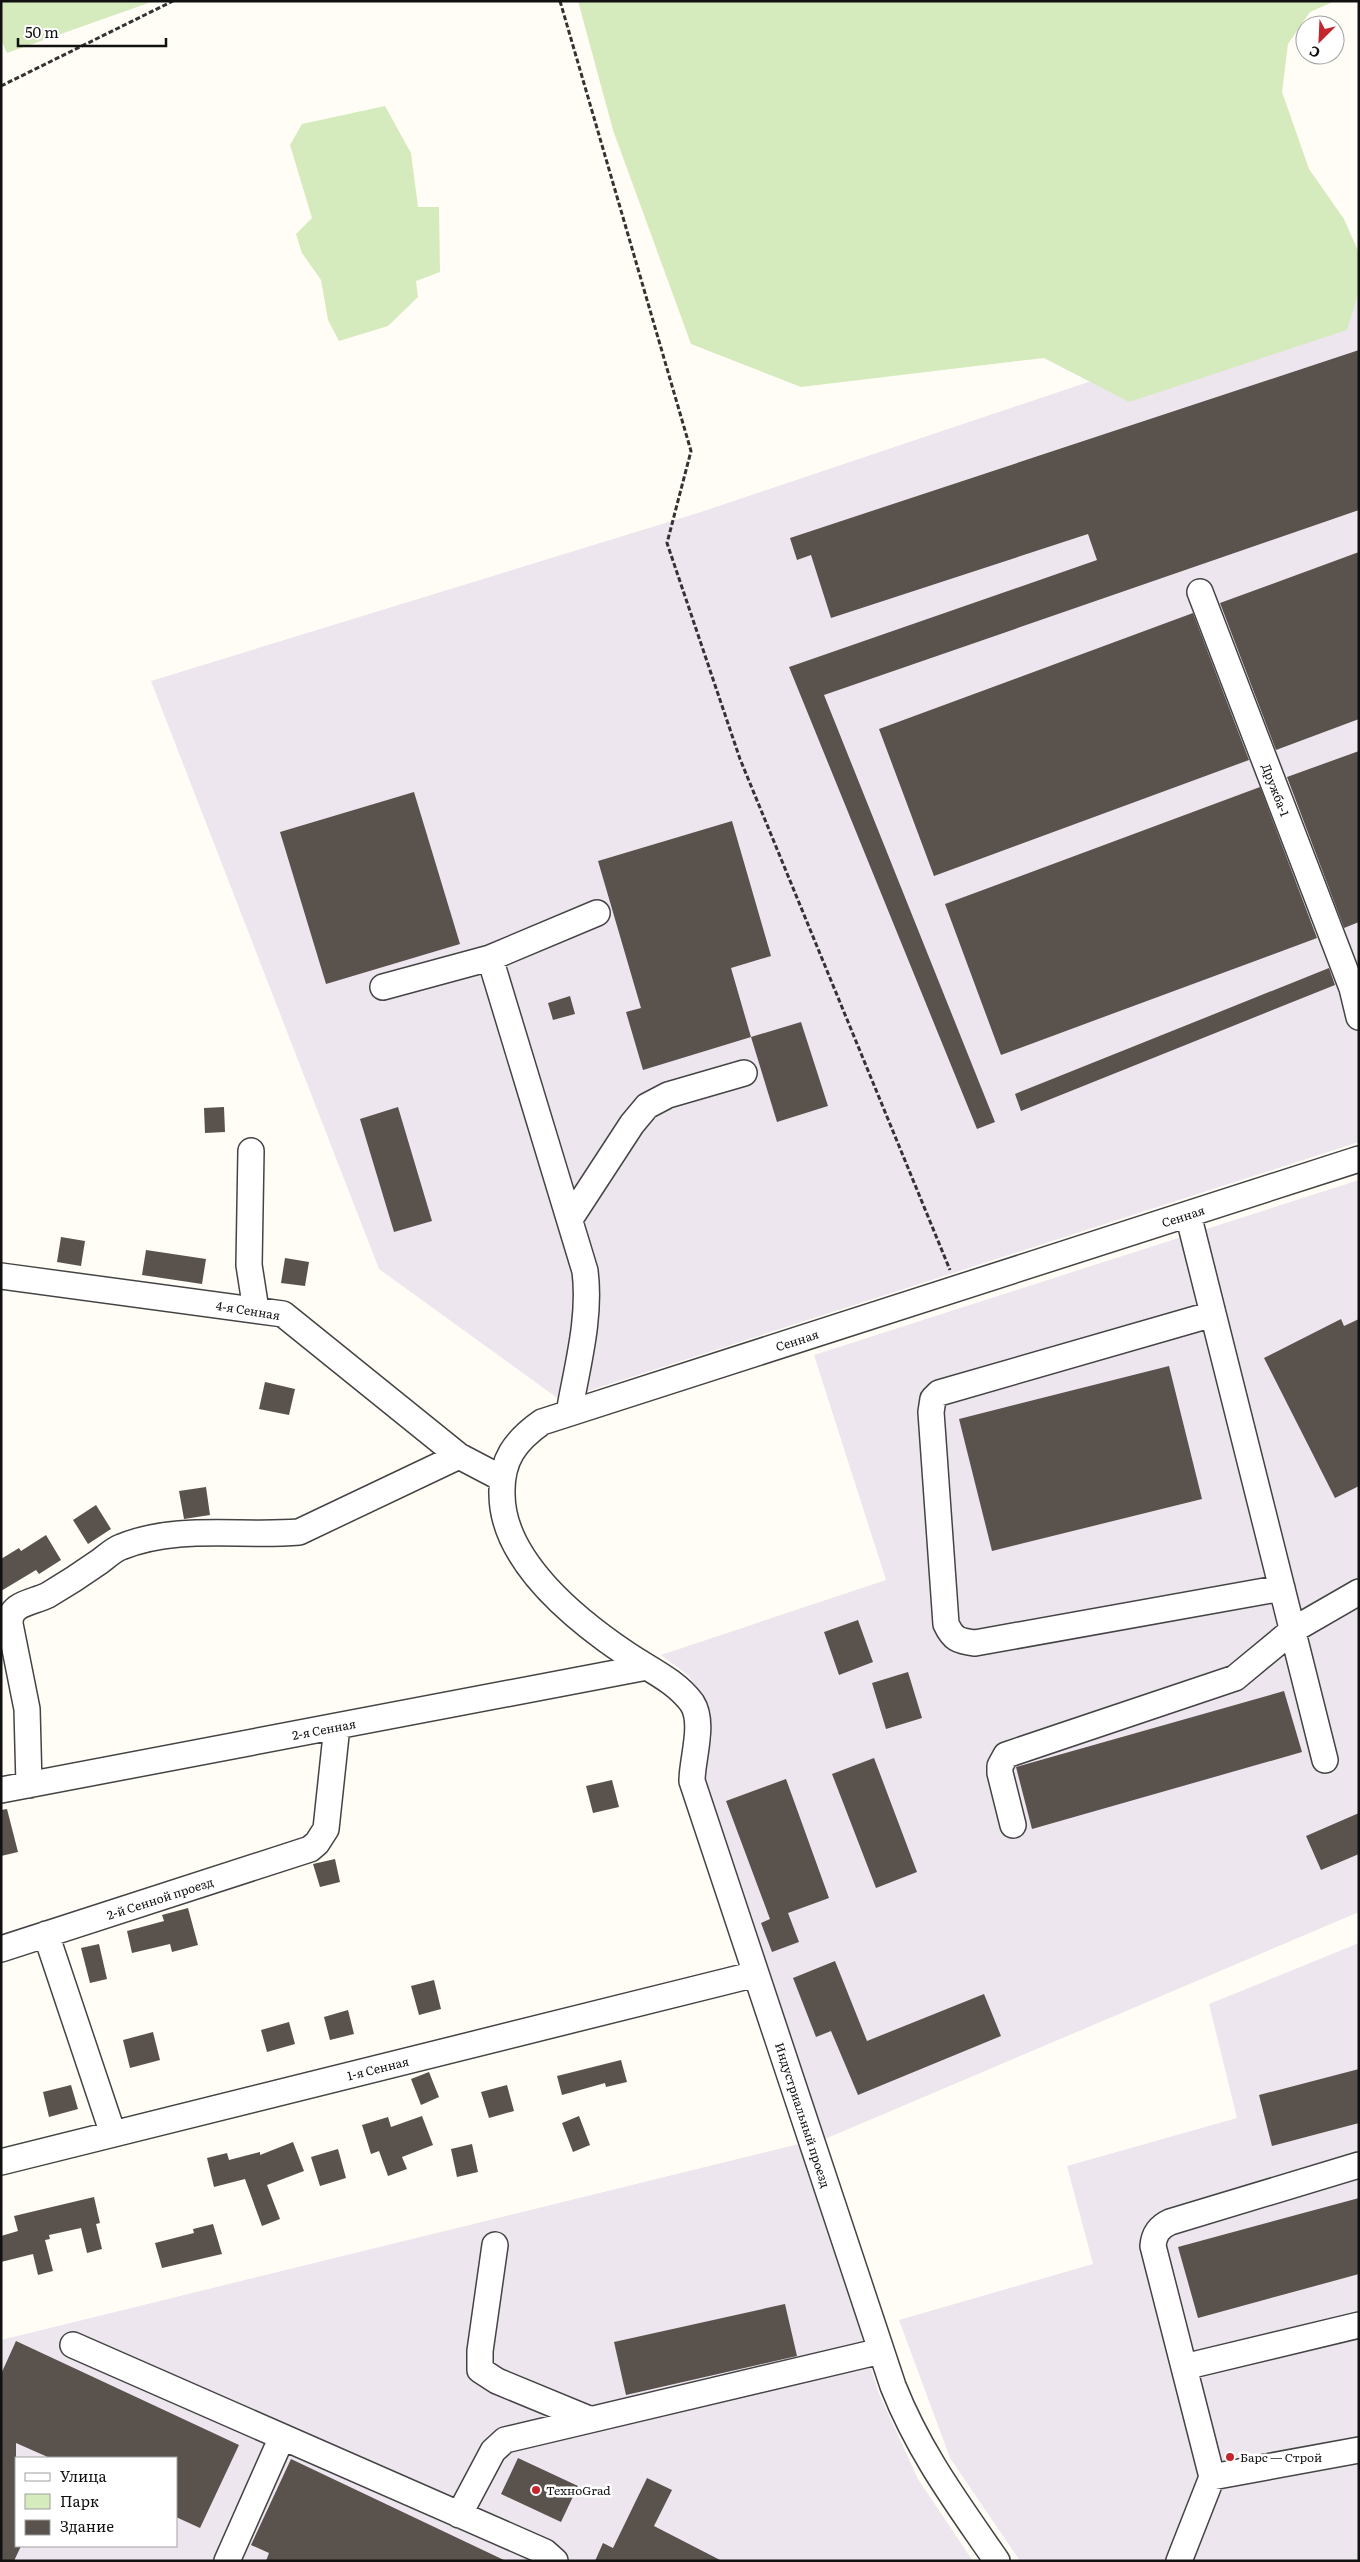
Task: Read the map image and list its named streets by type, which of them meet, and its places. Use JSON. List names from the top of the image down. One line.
{"streets":{"street":["Дружба-1","Сенная","4-я Сенная","2-я Сенная","2-й Сенной проезд","1-я Сенная","Индустриальный проезд"]},"crossings":[["Сенная","4-я Сенная"],["Сенная","2-я Сенная"],["Сенная","Индустриальный проезд"],["2-я Сенная","2-й Сенной проезд"],["2-я Сенная","Индустриальный проезд"],["1-я Сенная","Индустриальный проезд"]],"places":["Барс — Строй","ТехноGrad"],"legend":["Улица","Парк","Здание"],"scale_bar":"50 m","north":"bottom left"}
